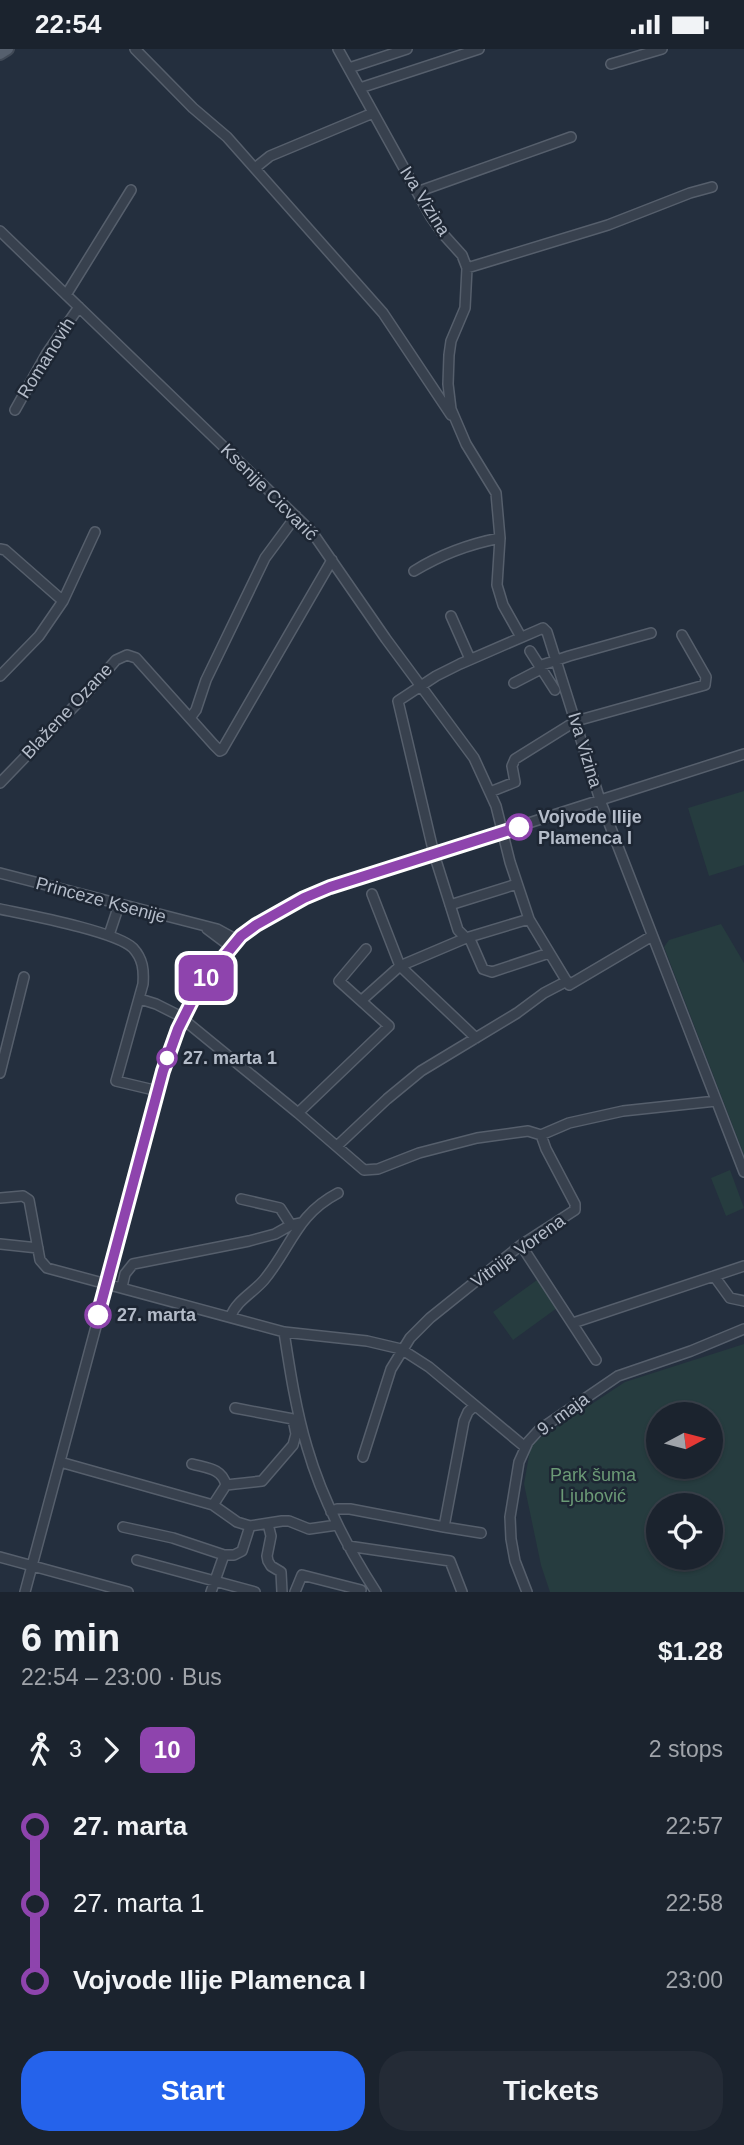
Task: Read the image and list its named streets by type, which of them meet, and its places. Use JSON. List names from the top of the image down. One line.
{"streets":{"street":["Iva Vizina","Romanovih","Ksenije Cicvarić","Blažene Ozane","Princeze Ksenije","Vitnija Vorena","9. maja"]},"crossings":[["Iva Vizina","Ksenije Cicvarić"],["Romanovih","Ksenije Cicvarić"],["Ksenije Cicvarić","Blažene Ozane"]],"parks":["Park šuma Ljubović"],"places":["Vojvode Ilije Plamenca I","27. marta 1","27. marta"],"lines":["bus line 10"],"north":"right","page":{"status":"22:54","on_map":"10","heading":["6 min","22:54 – 23:00 · Bus","$1.28"],"legs":["3","10","2 stops"],"list":[{"name":"27. marta","value":"22:57"},{"name":"27. marta 1","value":"22:58"},{"name":"Vojvode Ilije Plamenca I","value":"23:00"}],"buttons":["Start","Tickets"]}}
